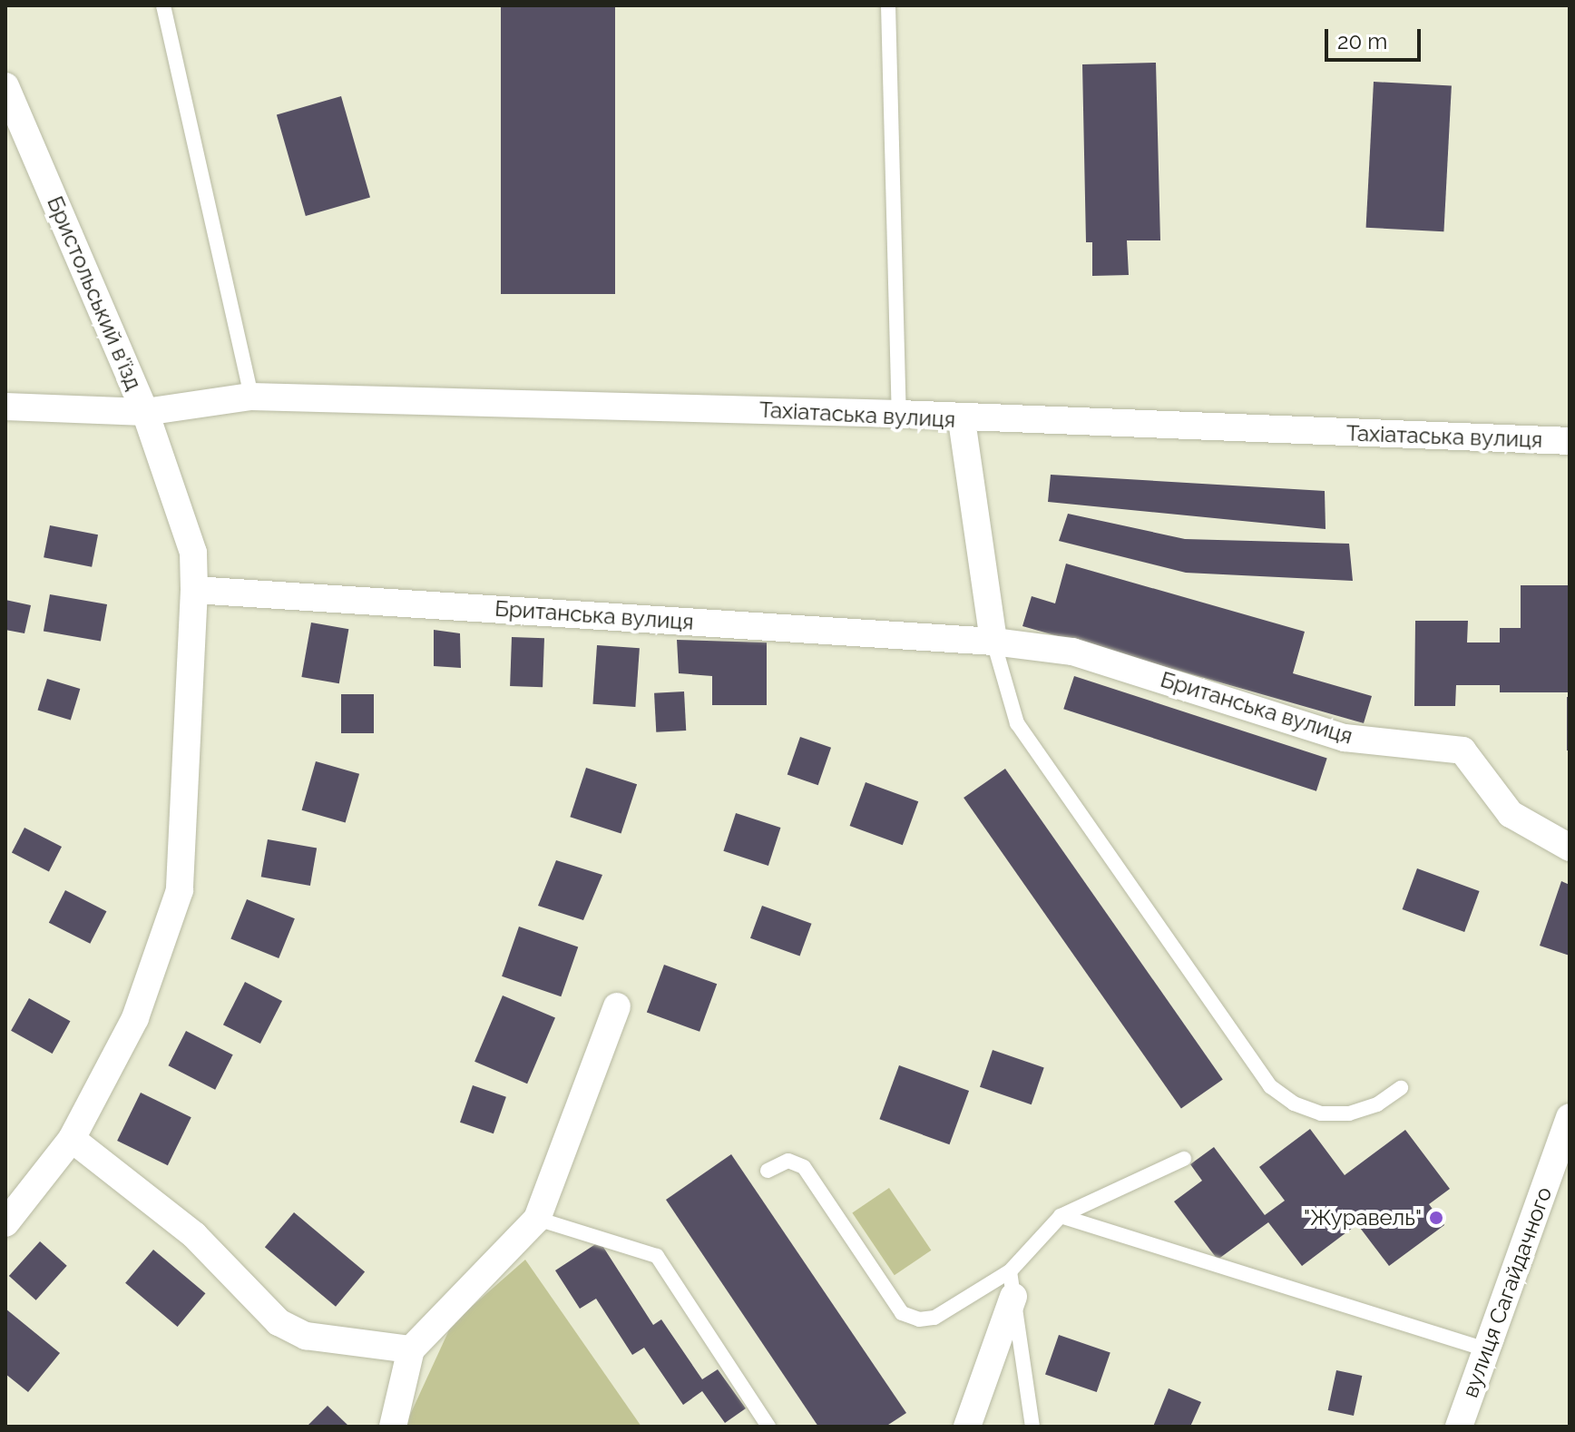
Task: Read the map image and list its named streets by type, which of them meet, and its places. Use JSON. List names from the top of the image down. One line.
{"streets":{"street":["Бристольський в'їзд","Тахіатаська вулиця","Британська вулиця","вулиця Сагайдачного"]},"crossings":[["Бристольський в'їзд","Тахіатаська вулиця"]],"places":["\"Журавель\""],"scale_bar":"20 m"}
